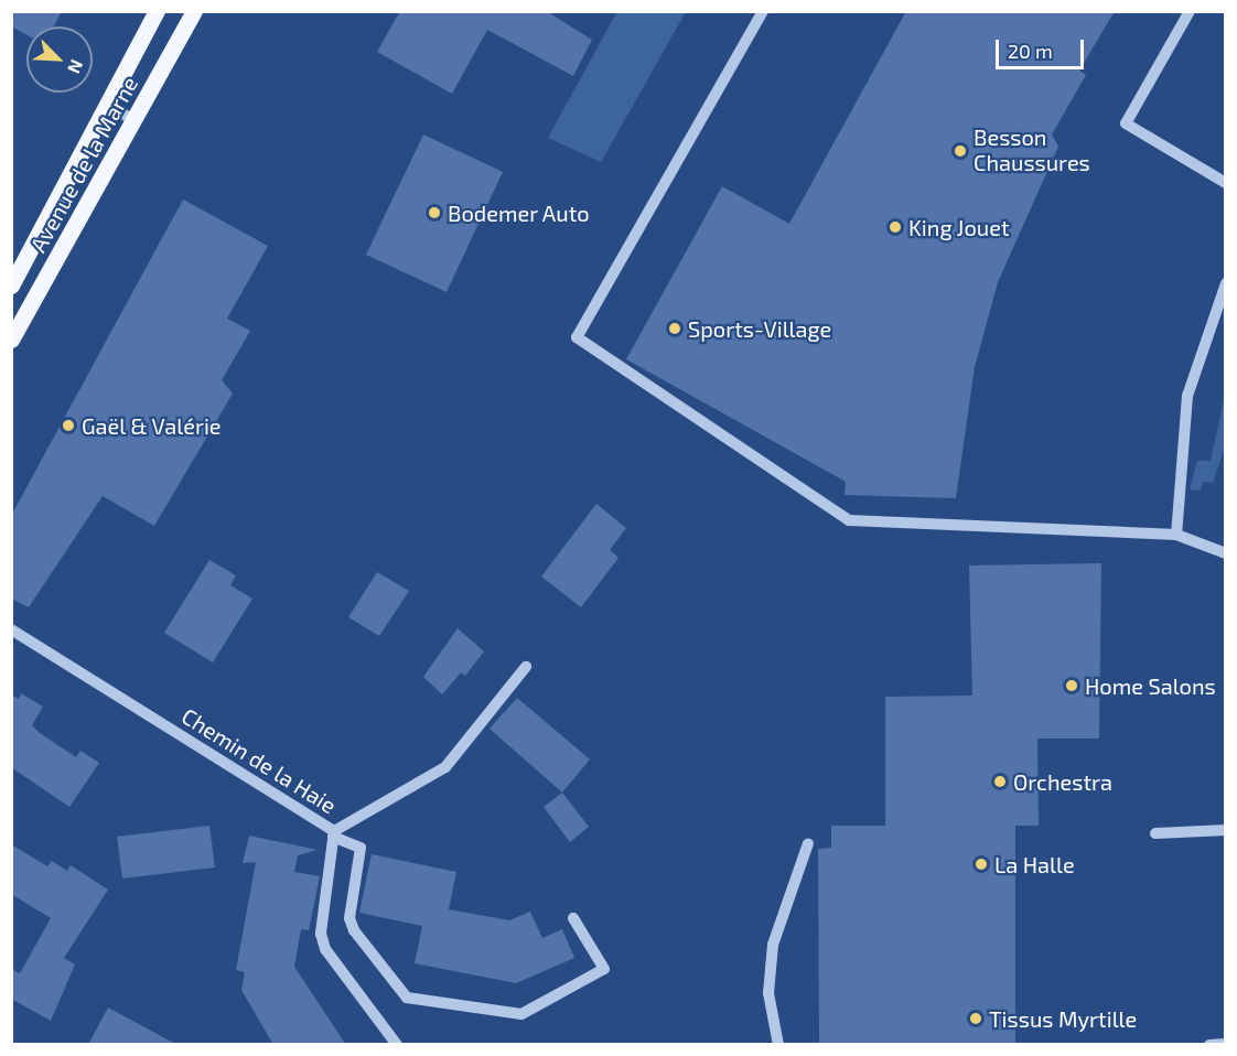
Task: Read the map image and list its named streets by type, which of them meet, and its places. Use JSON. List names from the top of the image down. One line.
{"streets":{"main road":["Avenue de la Marne"],"street":["Chemin de la Haie"]},"places":["Besson Chaussures","Bodemer Auto","King Jouet","Sports-Village","Gaël & Valérie","Home Salons","Orchestra","La Halle","Tissus Myrtille"],"scale_bar":"20 m","north":"bottom right"}
